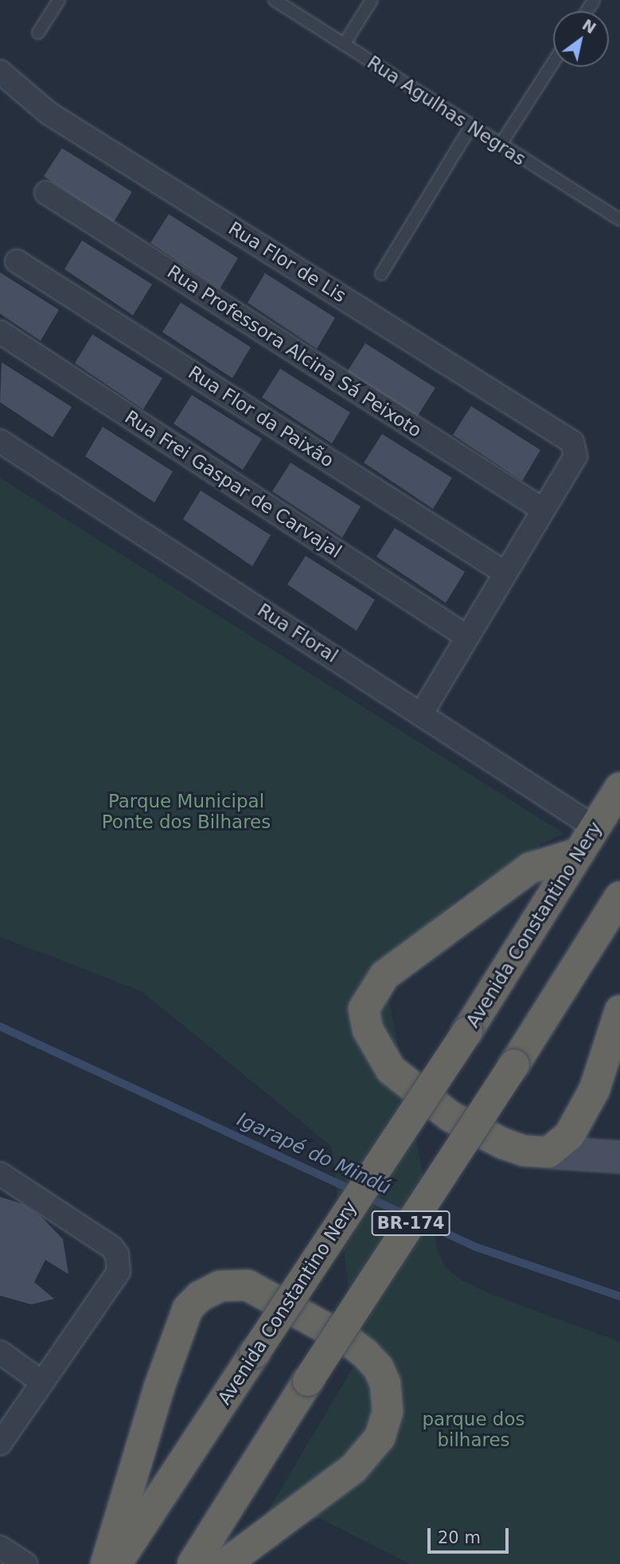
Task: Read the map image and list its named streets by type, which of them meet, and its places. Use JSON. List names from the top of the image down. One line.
{"streets":{"highway":["Avenida Constantino Nery","BR-174"],"street":["Rua Flor de Lis","Rua Professora Alcina Sá Peixoto","Rua Flor da Paixão","Rua Frei Gaspar de Carvajal","Rua Floral"],"lane":["Rua Agulhas Negras"]},"crossings":[["Rua Flor de Lis","Rua Professora Alcina Sá Peixoto"],["Rua Floral","Avenida Constantino Nery"]],"water":["Igarapé do Mindú"],"parks":["Parque Municipal Ponte dos Bilhares","parque dos bilhares"],"scale_bar":"20 m","north":"top right"}
